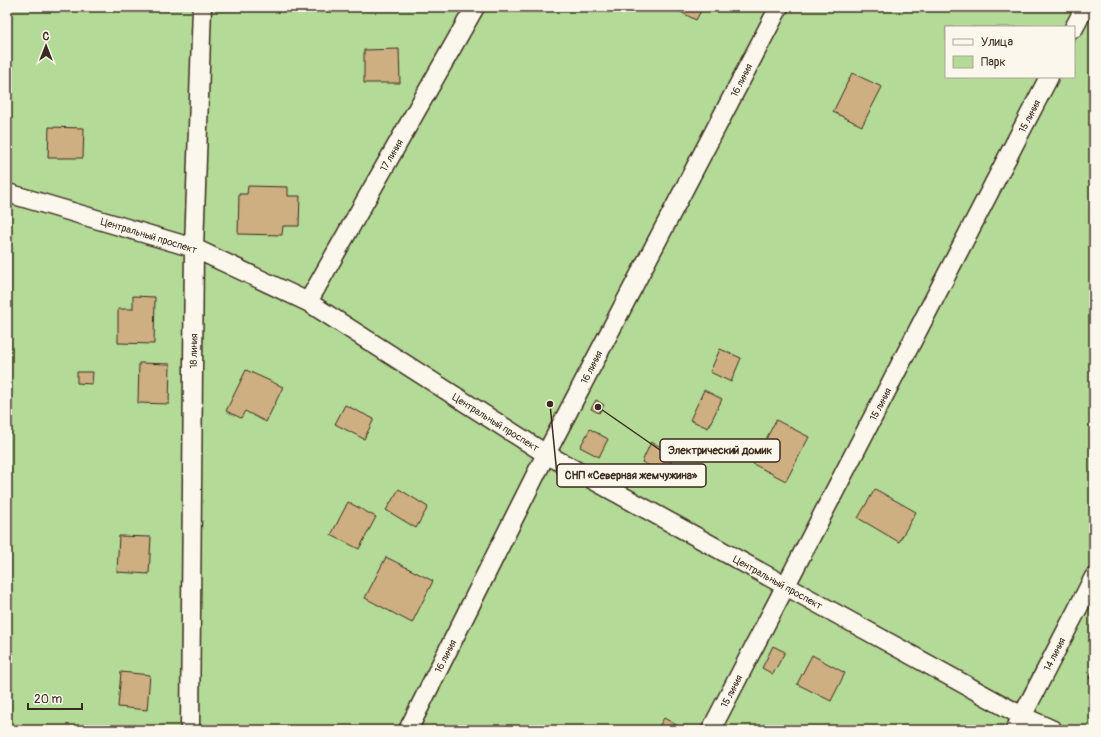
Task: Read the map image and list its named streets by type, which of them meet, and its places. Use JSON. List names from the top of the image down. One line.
{"streets":{"street":["16 линия","15 линия","17 линия","Центральный проспект","18 линия","14 линия"]},"crossings":[["16 линия","Центральный проспект"],["15 линия","Центральный проспект"],["17 линия","Центральный проспект"],["Центральный проспект","18 линия"],["Центральный проспект","14 линия"]],"places":["СНП «Северная жемчужина»","Электрический домик"],"legend":["Улица","Парк"],"scale_bar":"20 m","north":"top"}
